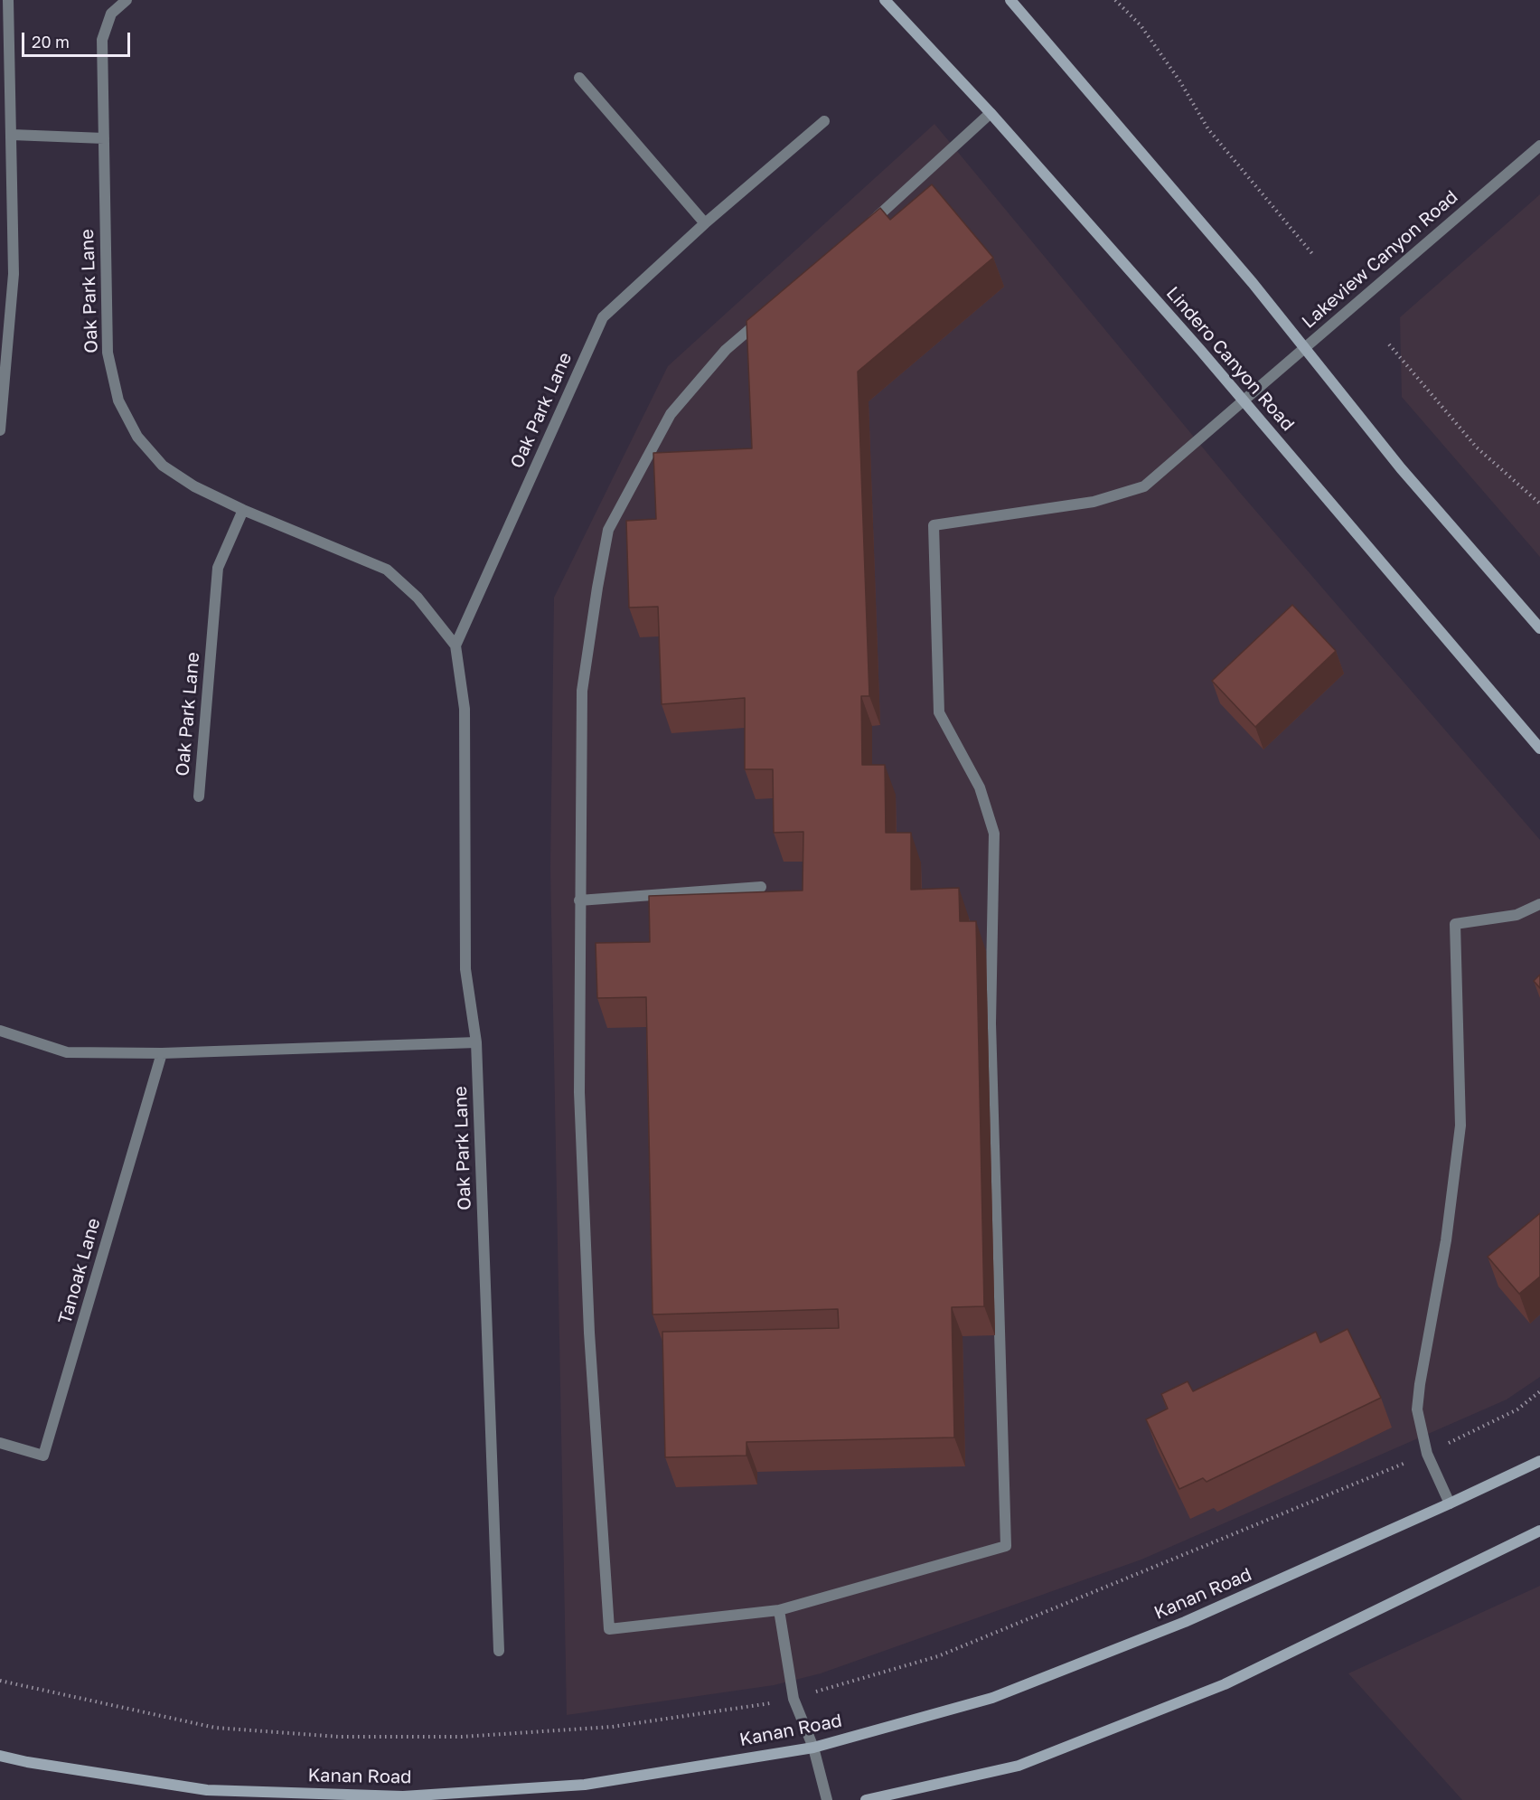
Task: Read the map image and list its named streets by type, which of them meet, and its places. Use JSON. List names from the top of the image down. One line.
{"streets":{"main road":["Lindero Canyon Road","Kanan Road"],"street":["Lakeview Canyon Road","Oak Park Lane","Tanoak Lane"]},"crossings":[["Lakeview Canyon Road","Lindero Canyon Road"]],"scale_bar":"20 m"}
